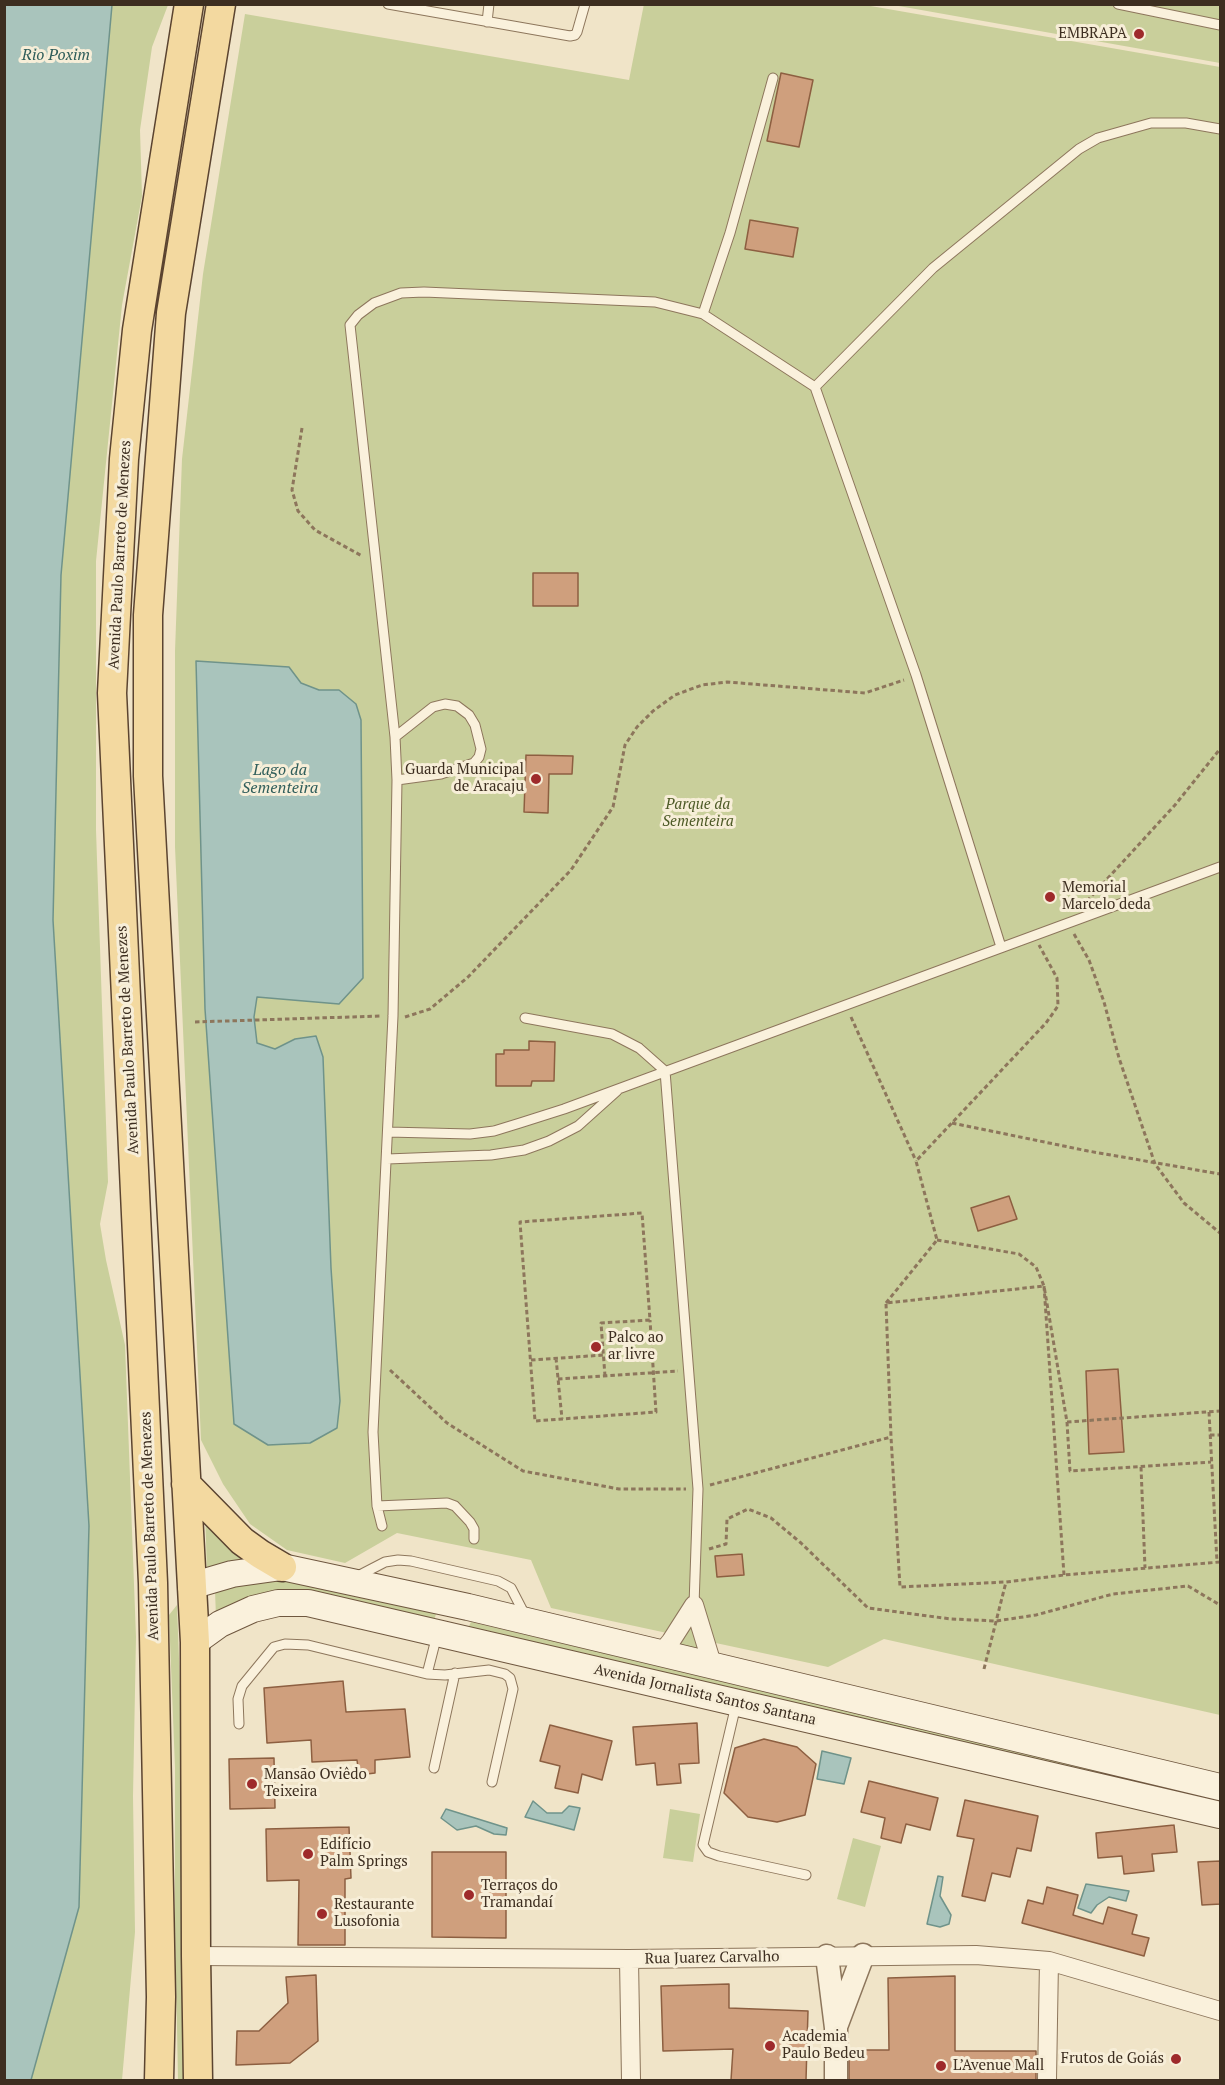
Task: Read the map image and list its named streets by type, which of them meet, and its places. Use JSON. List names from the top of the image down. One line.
{"streets":{"main road":["Avenida Paulo Barreto de Menezes","Avenida Jornalista Santos Santana"],"street":["Rua Juarez Carvalho"]},"crossings":[["Avenida Paulo Barreto de Menezes","Avenida Jornalista Santos Santana"],["Avenida Paulo Barreto de Menezes","Rua Juarez Carvalho"]],"water":["Rio Poxim","Lago da Sementeira"],"parks":["Parque da Sementeira"],"places":["EMBRAPA","Guarda Municipal de Aracaju","Memorial Marcelo deda","Palco ao ar livre","Mansão Oviêdo Teixeira","Edifício Palm Springs","Terraços do Tramandaí","Restaurante Lusofonia","Academia Paulo Bedeu","Frutos de Goiás","L’Avenue Mall"]}
